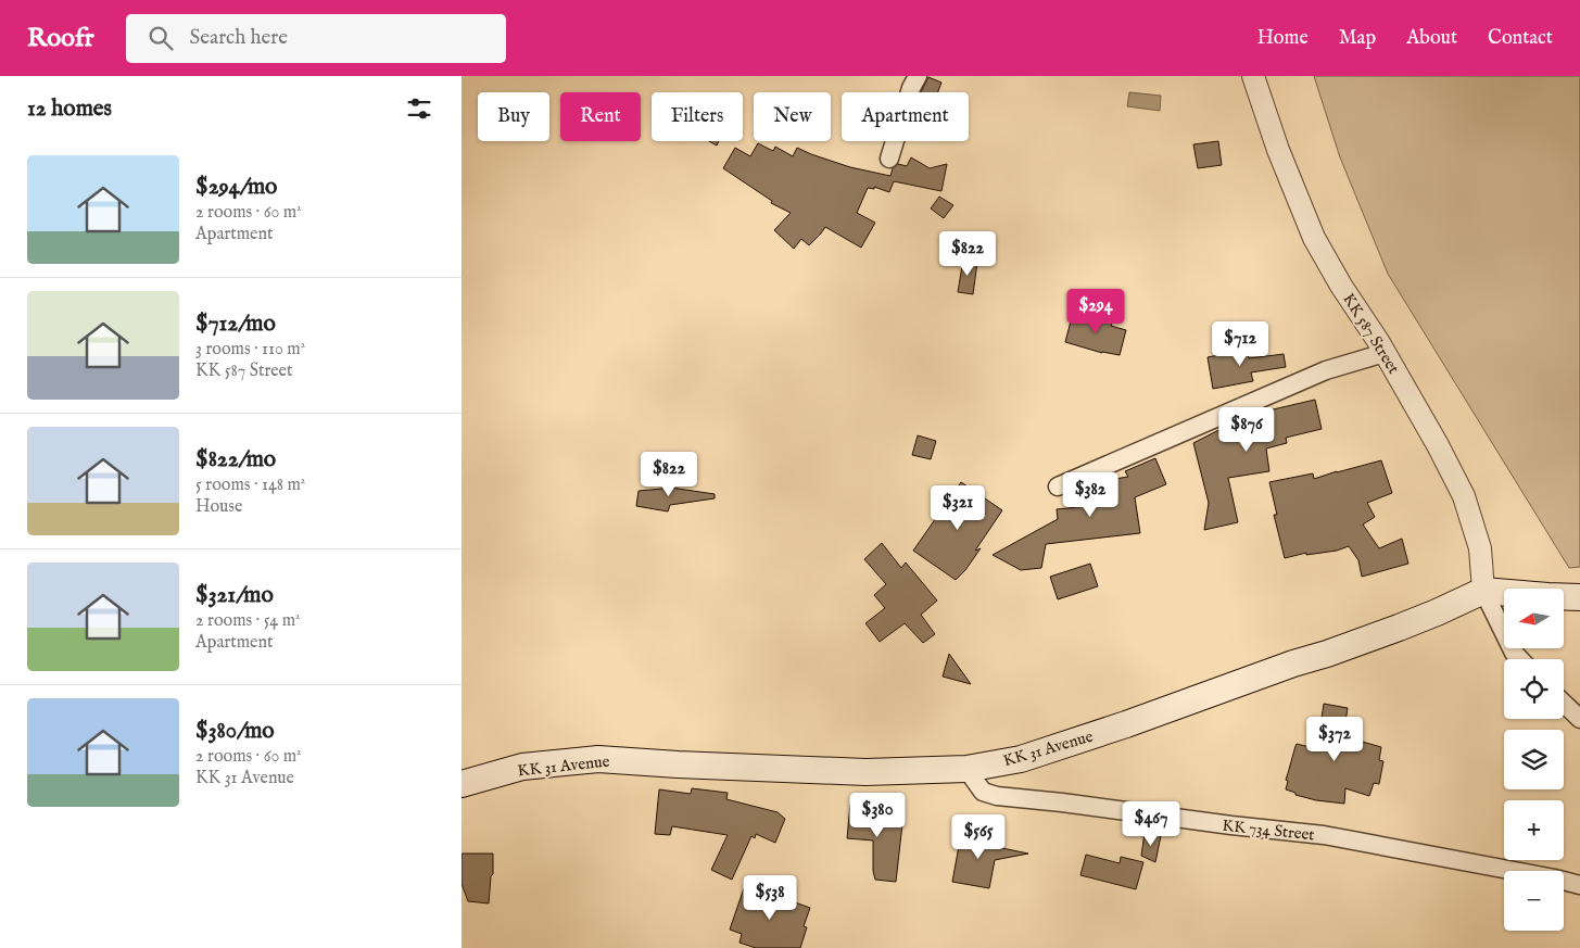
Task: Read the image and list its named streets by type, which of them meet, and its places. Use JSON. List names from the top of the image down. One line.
{"streets":{"main road":["KK 31 Avenue"],"street":["KK 587 Street","KK 734 Street"]},"crossings":[["KK 587 Street","KK 31 Avenue"],["KK 31 Avenue","KK 734 Street"]],"north":"left","page":{"header":"Roofr","search":"Search here","nav":["Home","Map","About","Contact"],"heading":"12 homes","chip":["Buy","Rent","Filters","New","Apartment"],"list":[{"name":"$294/mo","note":"2 rooms · 60 m² · Apartment"},{"name":"$712/mo","note":"3 rooms · 110 m² · KK 587 Street"},{"name":"$822/mo","note":"5 rooms · 148 m² · House"},{"name":"$321/mo","note":"2 rooms · 54 m² · Apartment"},{"name":"$380/mo","note":"2 rooms · 60 m² · KK 31 Avenue"}],"price":["$822","$294","$712","$876","$822","$382","$321","$372","$380","$467","$565","$538"],"map_buttons":["+","−"]}}
